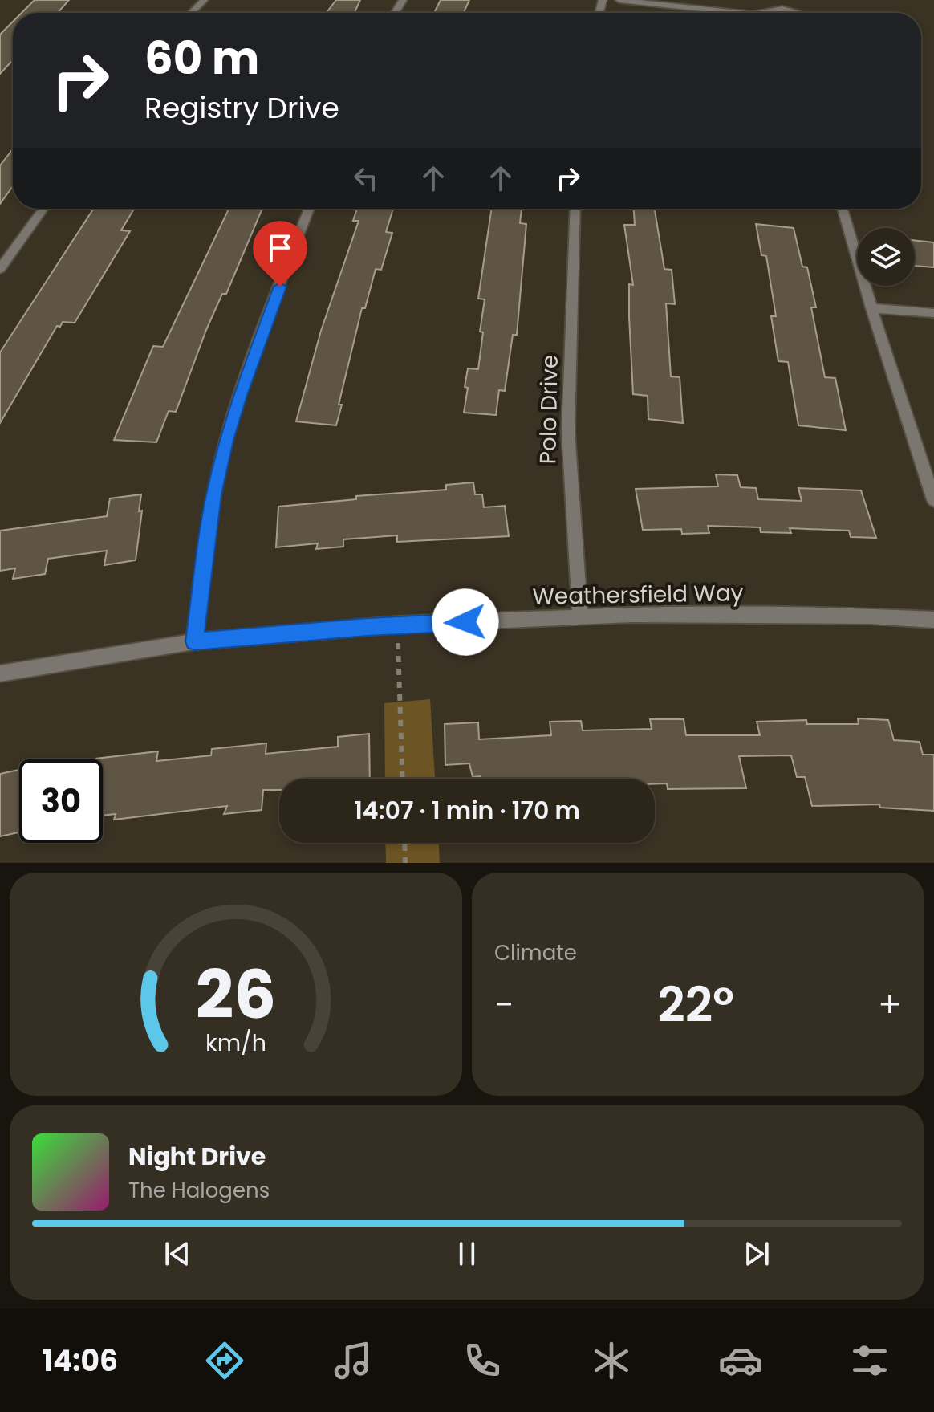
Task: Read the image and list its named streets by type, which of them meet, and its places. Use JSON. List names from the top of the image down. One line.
{"streets":{"street":["Polo Drive","Weathersfield Way"]},"crossings":[["Polo Drive","Weathersfield Way"]],"page":{"turn":["60 m","Registry Drive"],"limit":"30","trip":"14:07 · 1 min · 170 m","tile":"Climate","heat":["−","22°","+"],"song":["Night Drive","The Halogens"],"tabs":"14:06","gauge":["26","km/h"]}}
